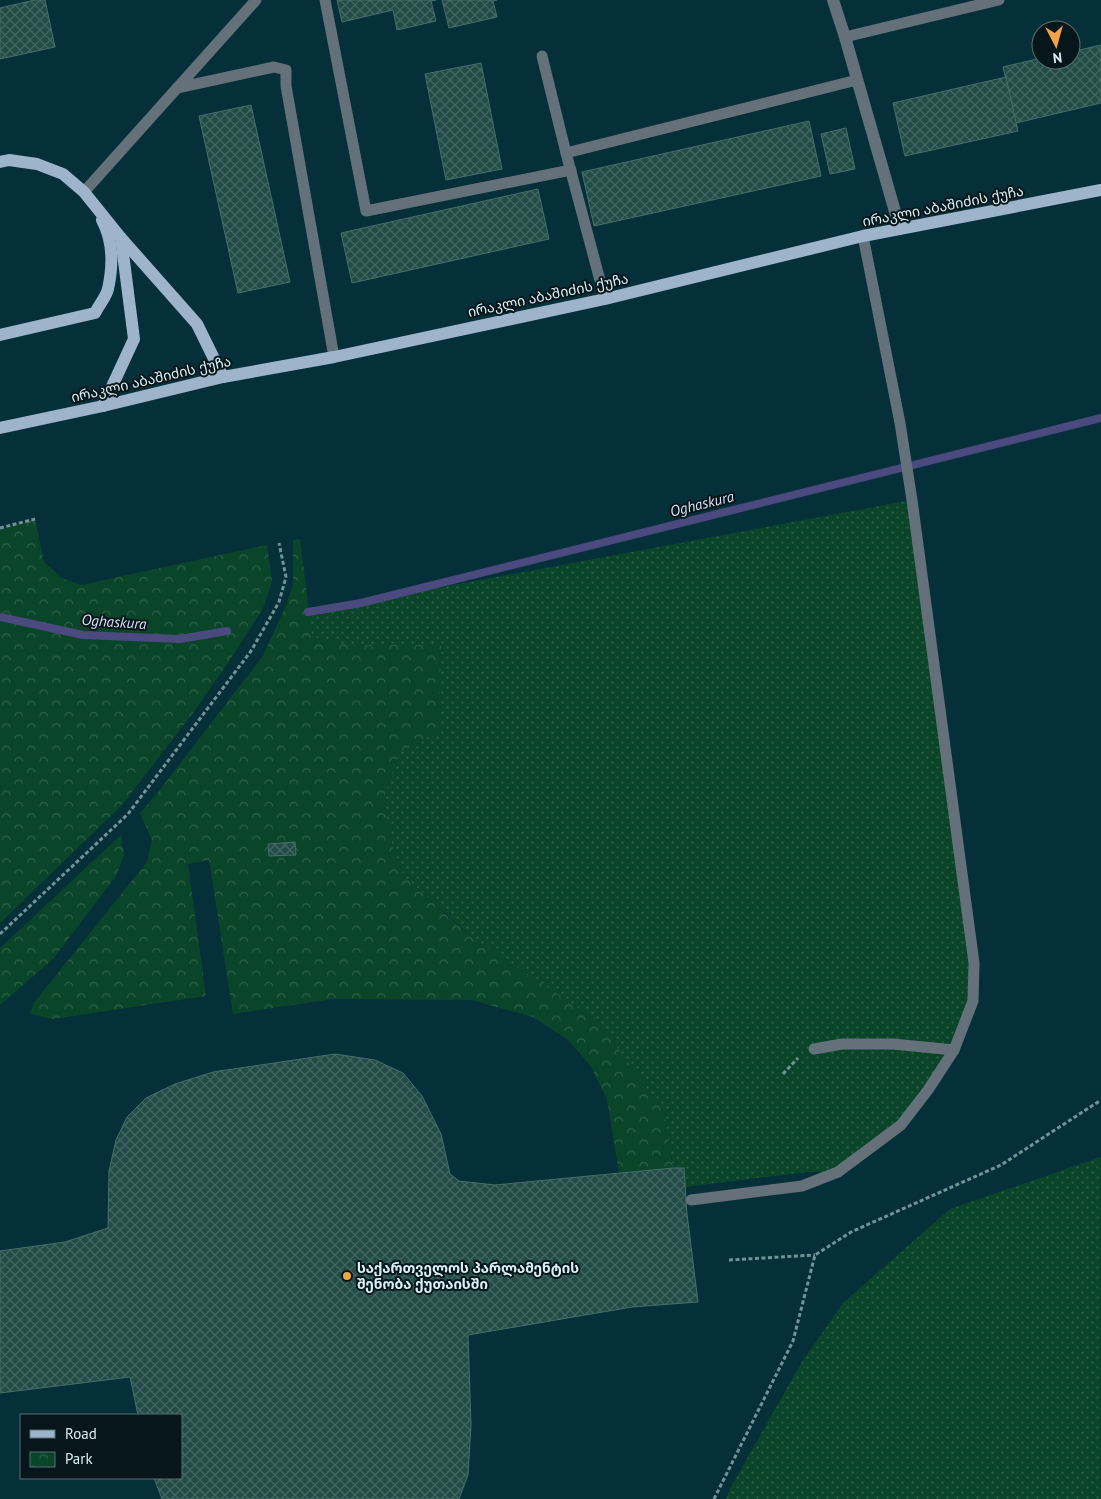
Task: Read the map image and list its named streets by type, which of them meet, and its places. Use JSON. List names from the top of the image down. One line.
{"streets":{"main road":["ირაკლი აბაშიძის ქუჩა"]},"water":["Oghaskura"],"places":["საქართველოს პარლამენტის შენობა ქუთაისში"],"legend":["Road","Park"],"north":"bottom"}
